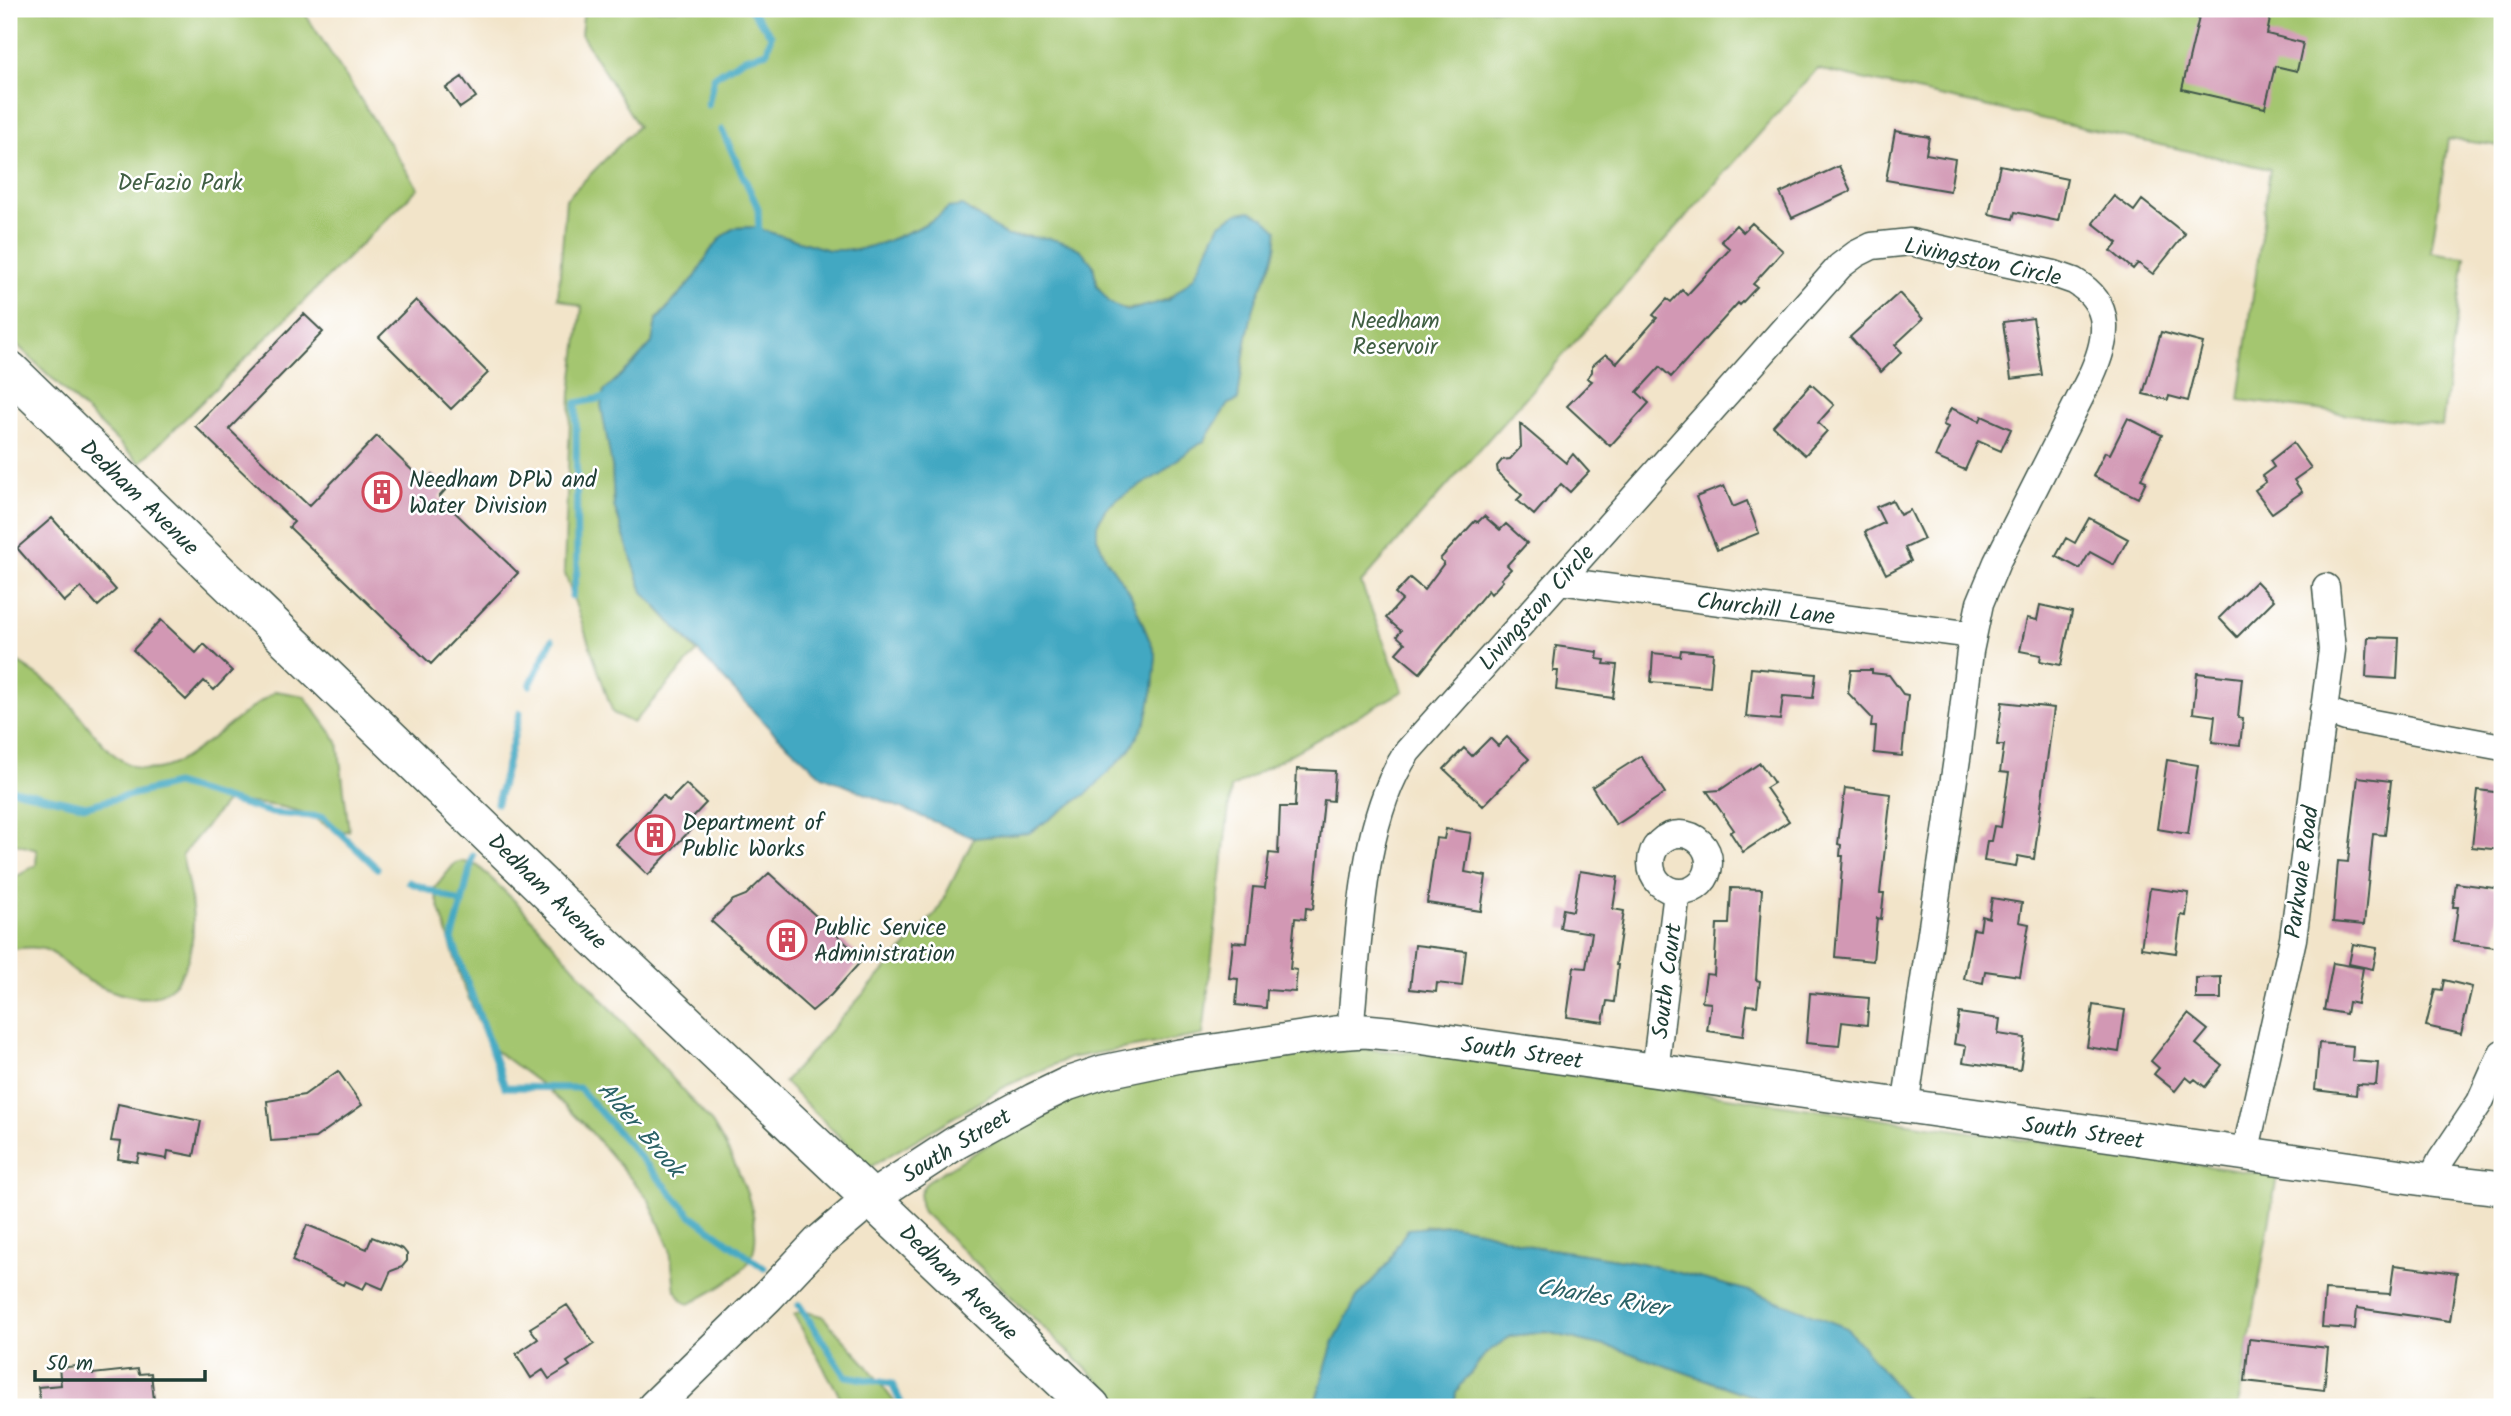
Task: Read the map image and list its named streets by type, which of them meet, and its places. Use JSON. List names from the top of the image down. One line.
{"streets":{"main road":["Dedham Avenue"],"street":["Livingston Circle","Churchill Lane","Parkvale Road","South Court","South Street"]},"crossings":[["Livingston Circle","Churchill Lane"],["Livingston Circle","South Street"],["Dedham Avenue","South Street"],["Parkvale Road","South Street"],["South Court","South Street"]],"water":["Alder Brook","Charles River"],"parks":["DeFazio Park","Needham Reservoir"],"places":{"building":["Needham DPW and Water Division","Department of Public Works","Public Service Administration"]},"scale_bar":"50 m"}
